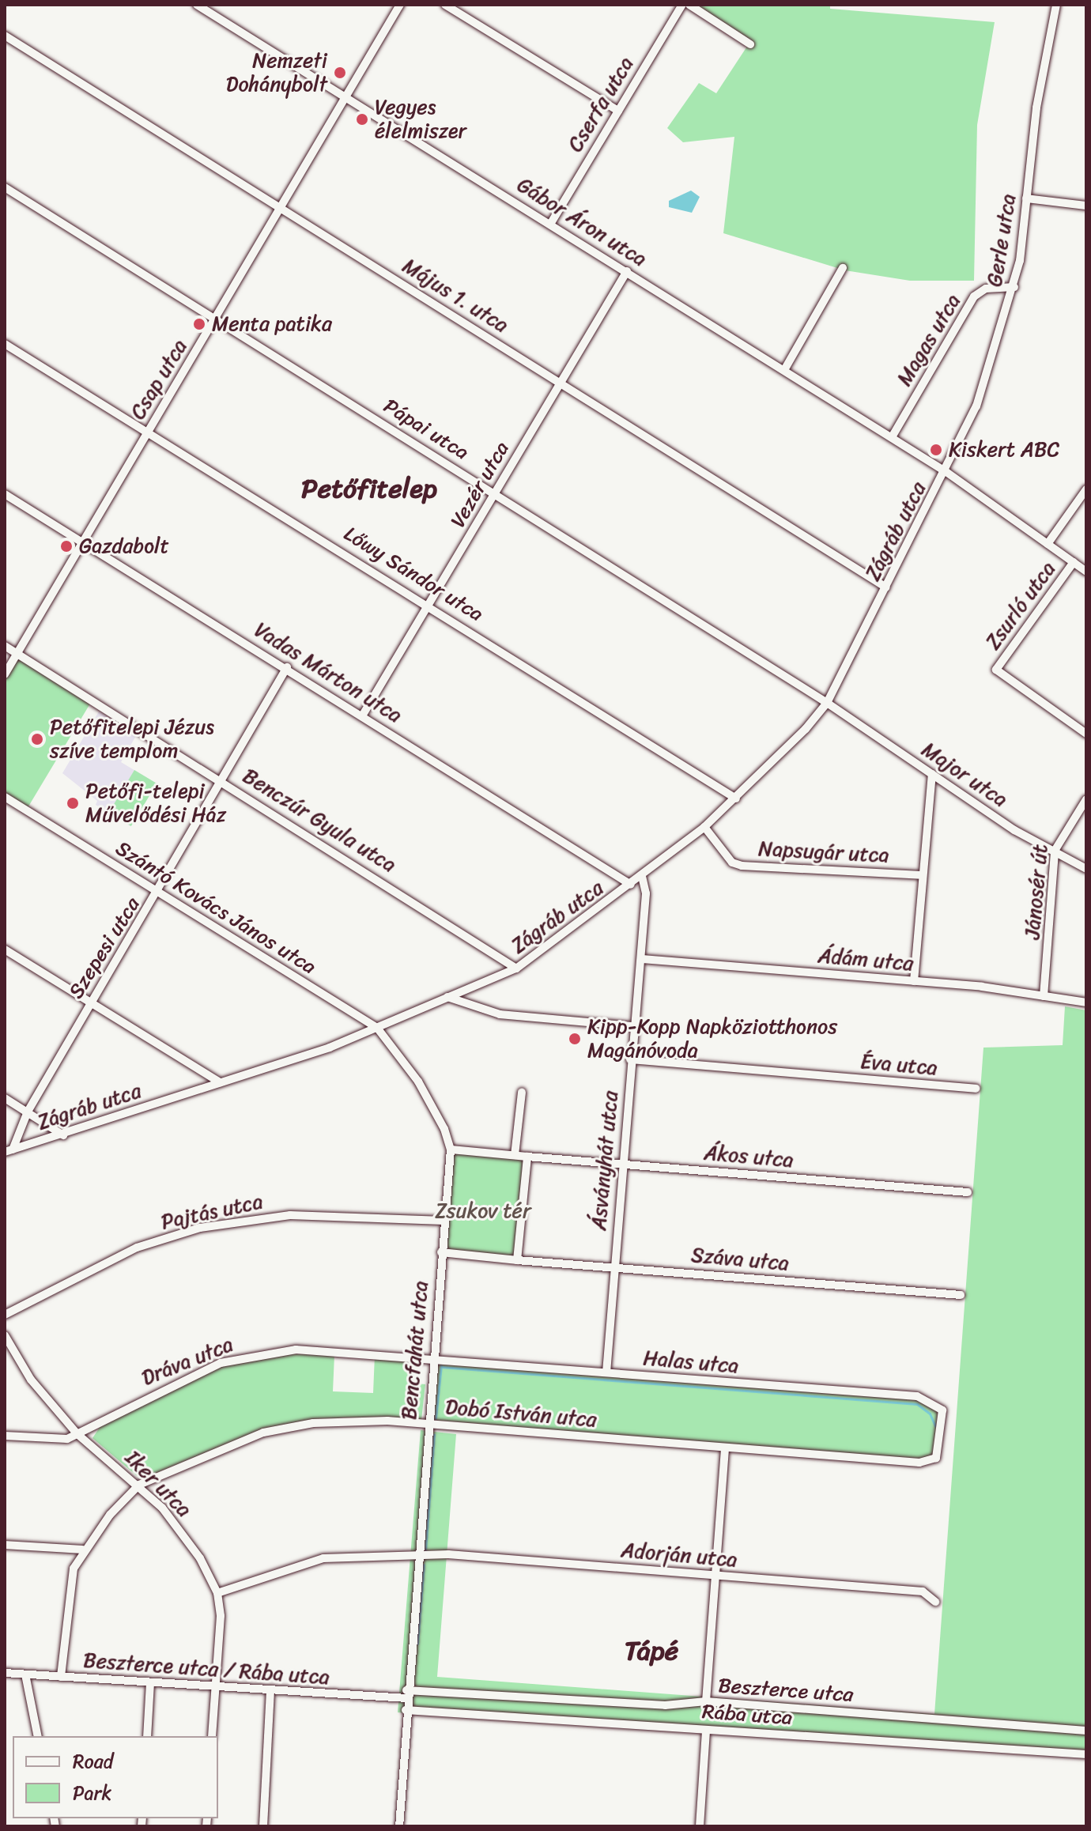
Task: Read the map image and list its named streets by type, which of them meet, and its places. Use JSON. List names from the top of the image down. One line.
{"streets":{"street":["Cserfa utca","Gábor Áron utca","Gerle utca","Május 1. utca","Magas utca","Csap utca","Pápai utca","Vezér utca","Zágráb utca","Lőwy Sándor utca","Zsurló utca","Vadas Márton utca","Major utca","Benczúr Gyula utca","Napsugár utca","Jánosér út","Szántó Kovács János utca","Szepesi utca","Ádám utca","Éva utca","Ákos utca","Ásványhát utca","Pajtás utca","Száva utca","Bencfahát utca","Dráva utca","Halas utca","Dobó István utca","Iker utca","Adorján utca","Beszterce utca / Rába utca","Beszterce utca","Rába utca"]},"crossings":[["Cserfa utca","Gábor Áron utca"],["Gábor Áron utca","Gerle utca"],["Gábor Áron utca","Magas utca"],["Gábor Áron utca","Csap utca"],["Gábor Áron utca","Vezér utca"],["Gábor Áron utca","Zágráb utca"],["Gábor Áron utca","Zsurló utca"],["Gerle utca","Magas utca"],["Gerle utca","Zágráb utca"],["Május 1. utca","Csap utca"],["Május 1. utca","Vezér utca"],["Május 1. utca","Zágráb utca"],["Csap utca","Pápai utca"],["Csap utca","Lőwy Sándor utca"],["Csap utca","Vadas Márton utca"],["Csap utca","Benczúr Gyula utca"],["Pápai utca","Vezér utca"],["Pápai utca","Zágráb utca"],["Pápai utca","Major utca"],["Vezér utca","Lőwy Sándor utca"],["Vezér utca","Vadas Márton utca"],["Zágráb utca","Lőwy Sándor utca"],["Zágráb utca","Vadas Márton utca"],["Zágráb utca","Major utca"],["Zágráb utca","Benczúr Gyula utca"],["Zágráb utca","Napsugár utca"],["Zágráb utca","Szántó Kovács János utca"],["Zágráb utca","Szepesi utca"],["Zágráb utca","Ásványhát utca"],["Vadas Márton utca","Szepesi utca"],["Major utca","Jánosér út"],["Benczúr Gyula utca","Szepesi utca"],["Jánosér út","Ádám utca"],["Szántó Kovács János utca","Szepesi utca"],["Ádám utca","Ásványhát utca"],["Éva utca","Ásványhát utca"],["Ákos utca","Ásványhát utca"],["Ásványhát utca","Száva utca"],["Ásványhát utca","Halas utca"],["Pajtás utca","Bencfahát utca"],["Bencfahát utca","Dráva utca"],["Bencfahát utca","Halas utca"],["Bencfahát utca","Dobó István utca"],["Bencfahát utca","Adorján utca"],["Bencfahát utca","Beszterce utca / Rába utca"],["Bencfahát utca","Beszterce utca"],["Bencfahát utca","Rába utca"],["Dráva utca","Halas utca"],["Dráva utca","Iker utca"],["Halas utca","Dobó István utca"],["Dobó István utca","Iker utca"],["Dobó István utca","Beszterce utca / Rába utca"],["Iker utca","Adorján utca"],["Iker utca","Beszterce utca / Rába utca"],["Beszterce utca / Rába utca","Beszterce utca"]],"districts":["Petőfitelep","Tápé"],"parks":["Zsukov tér"],"places":["Nemzeti Dohánybolt","Vegyes élelmiszer","Menta patika","Kiskert ABC","Gazdabolt","Petőfitelepi Jézus szíve templom","Petőfi-telepi Művelődési Ház","Kipp-Kopp Napköziotthonos Magánóvoda"],"legend":["Road","Park"]}
